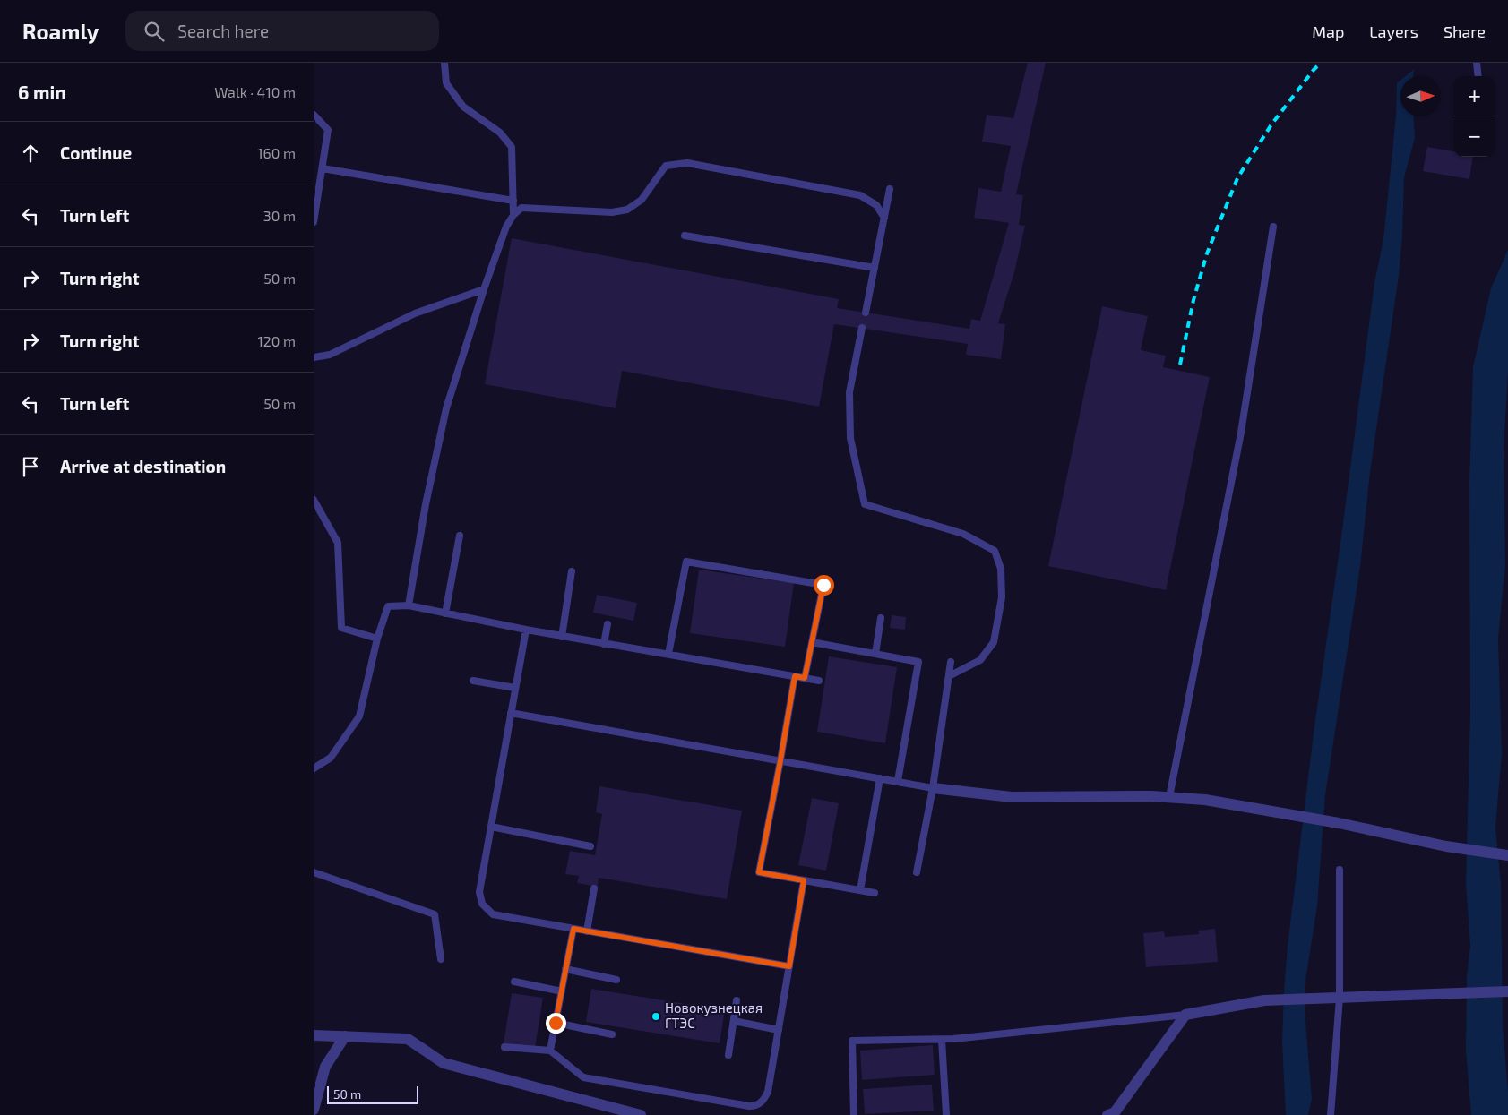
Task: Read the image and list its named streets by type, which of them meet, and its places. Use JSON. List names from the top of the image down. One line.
{"places":["Новокузнецкая ГТЭС"],"scale_bar":"50 m","north":"right","page":{"header":"Roamly","search":"Search here","nav":["Map","Layers","Share"],"heading":["6 min","Walk · 410 m"],"map_buttons":["+","−"],"list":[["Continue","160 m"],["Turn left","30 m"],["Turn right","50 m"],["Turn right","120 m"],["Turn left","50 m"],"Arrive at destination"],"scale":"50 m"}}
